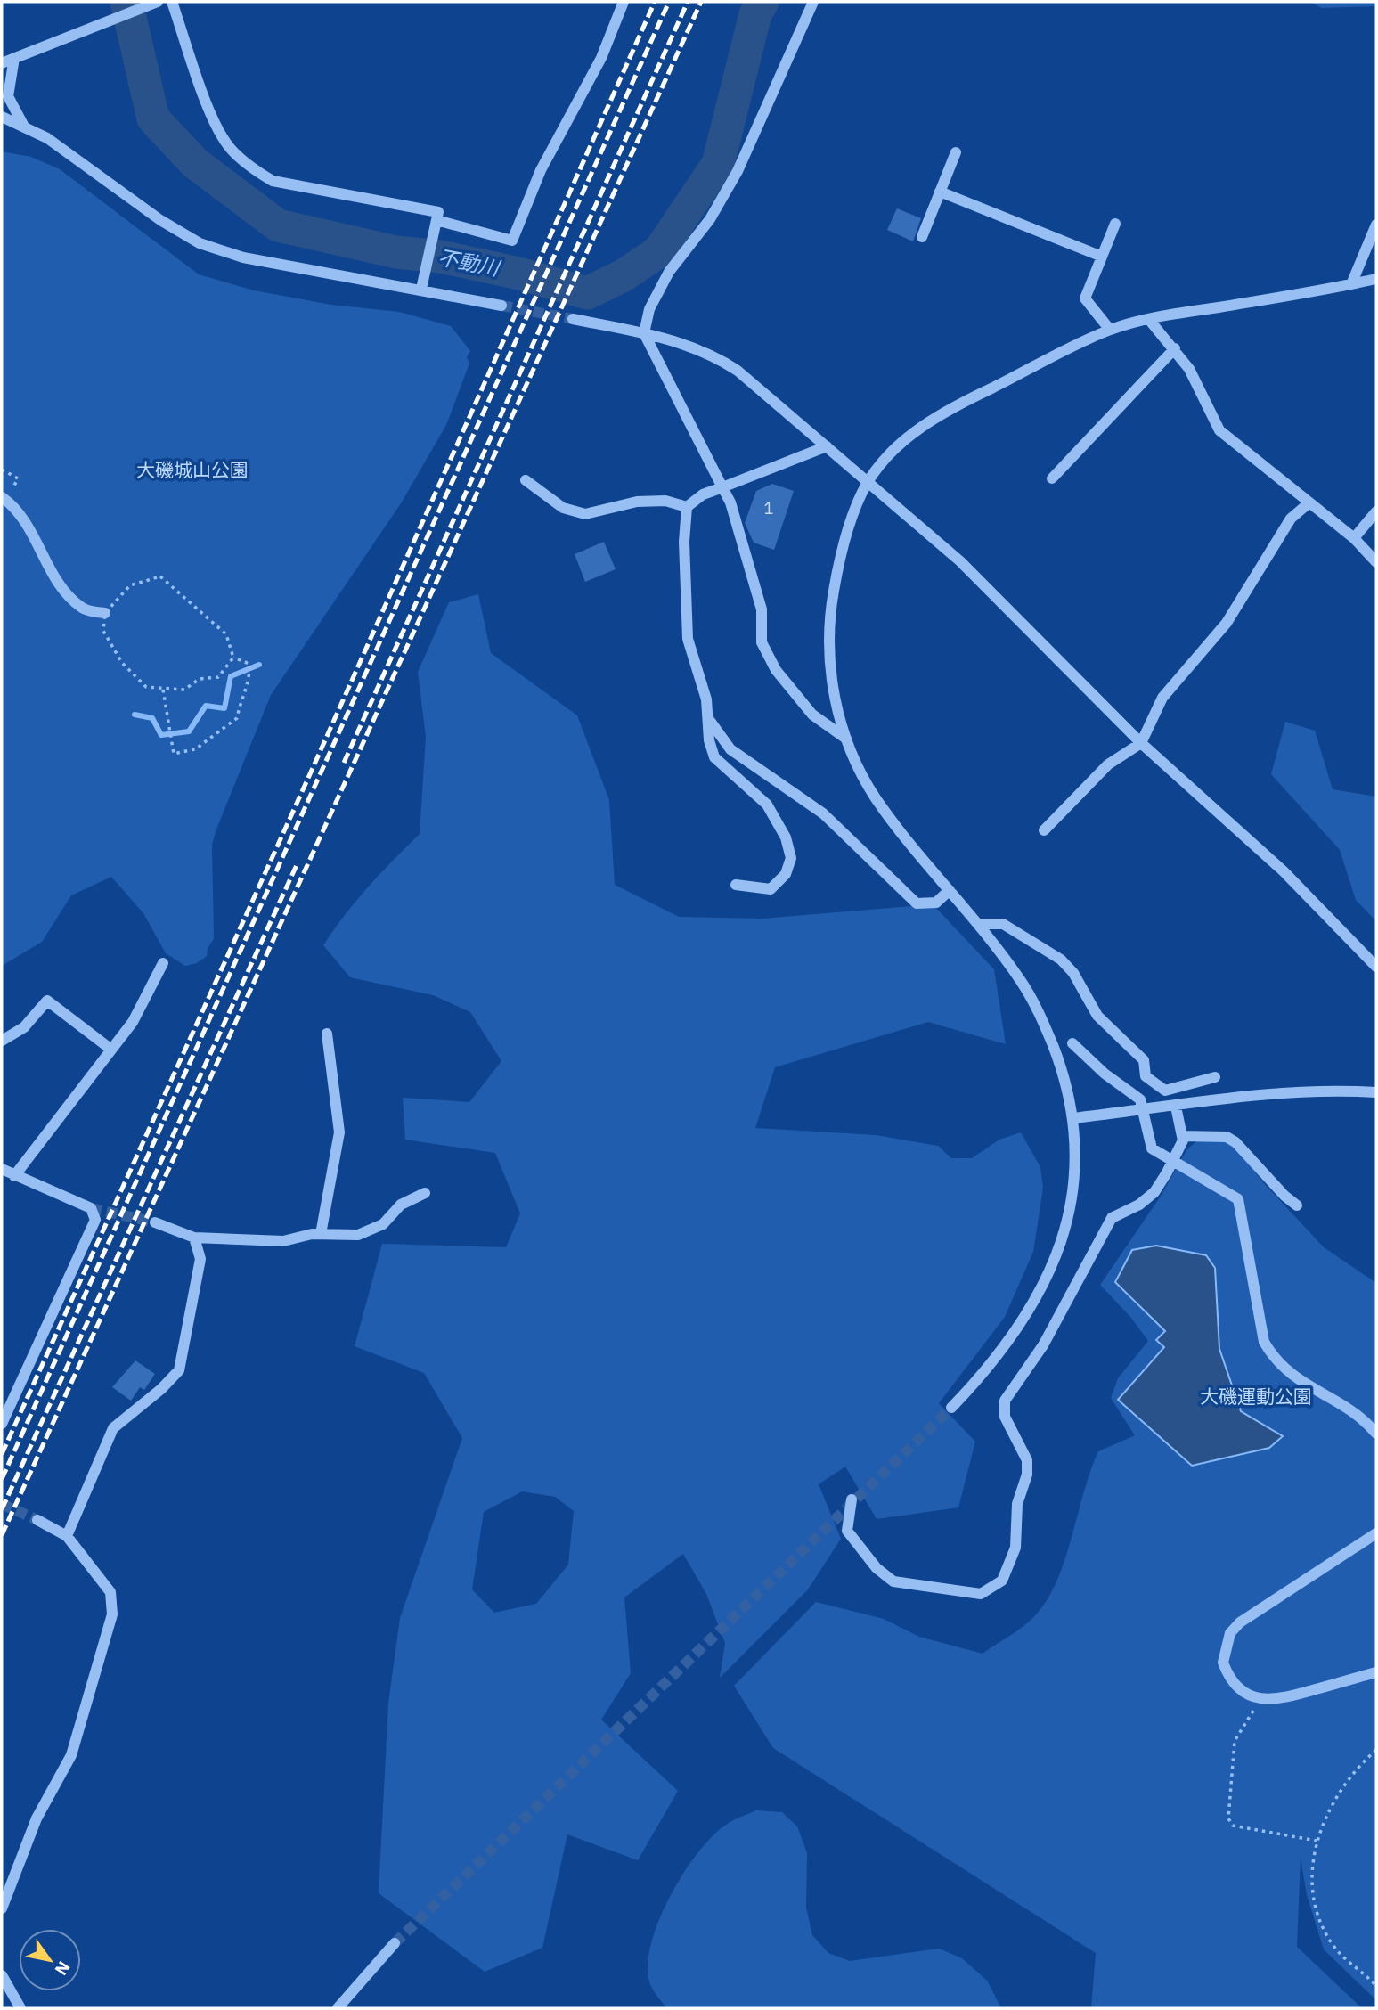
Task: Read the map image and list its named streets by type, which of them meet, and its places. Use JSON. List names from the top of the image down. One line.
{"water":["不動川"],"parks":["大磯城山公園","大磯運動公園"],"house_numbers":["1"],"north":"bottom right"}
